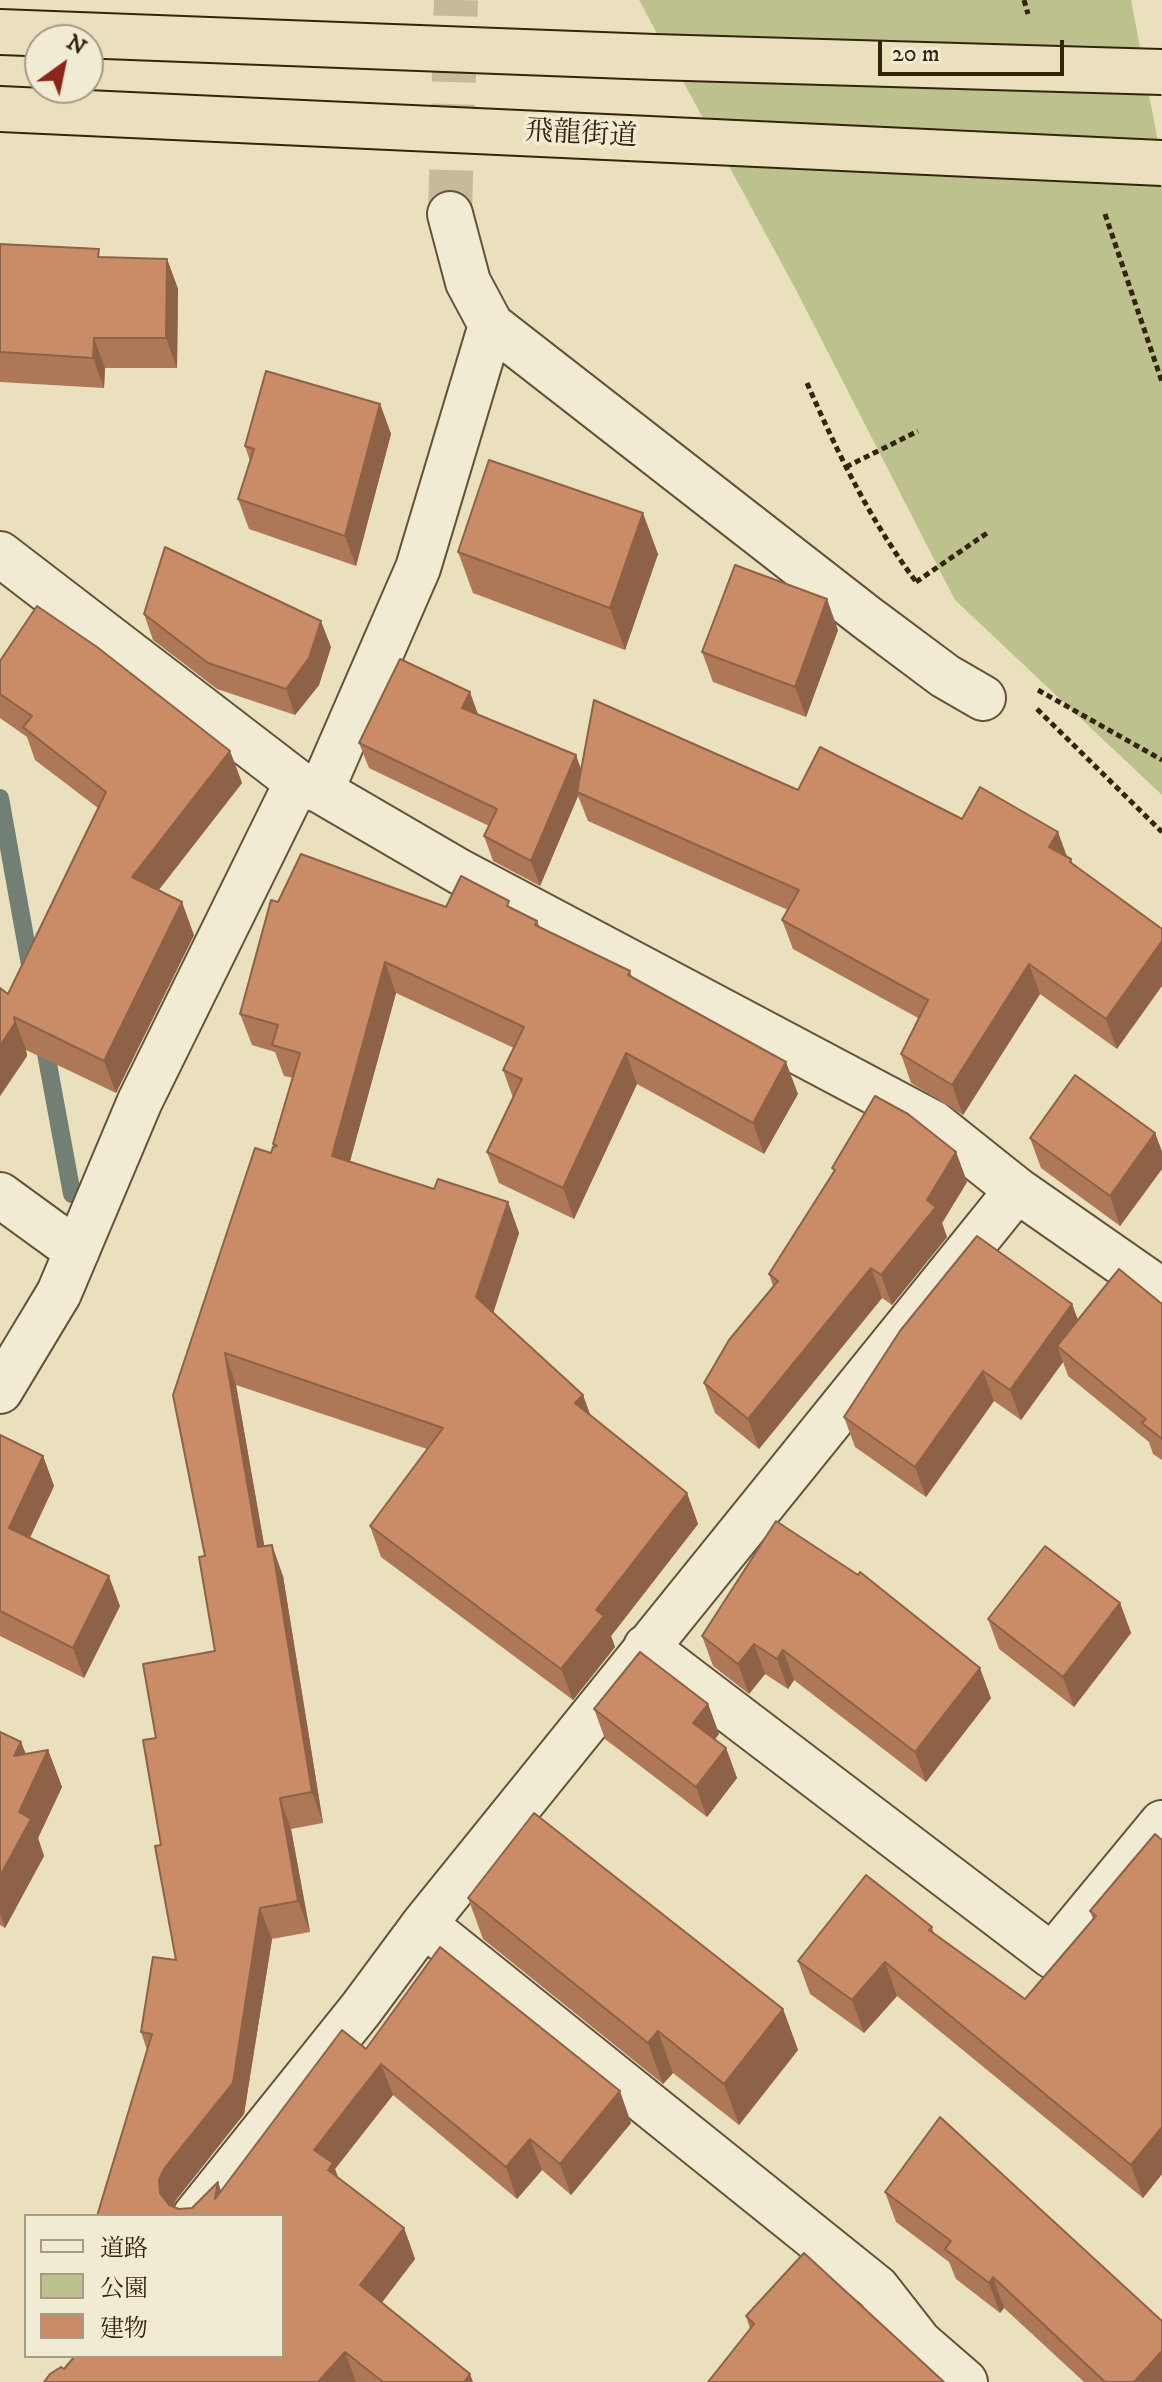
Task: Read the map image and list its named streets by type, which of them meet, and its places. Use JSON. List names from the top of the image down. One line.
{"streets":{"highway":["飛龍街道"]},"legend":["道路","公園","建物"],"scale_bar":"20 m","north":"top right"}
